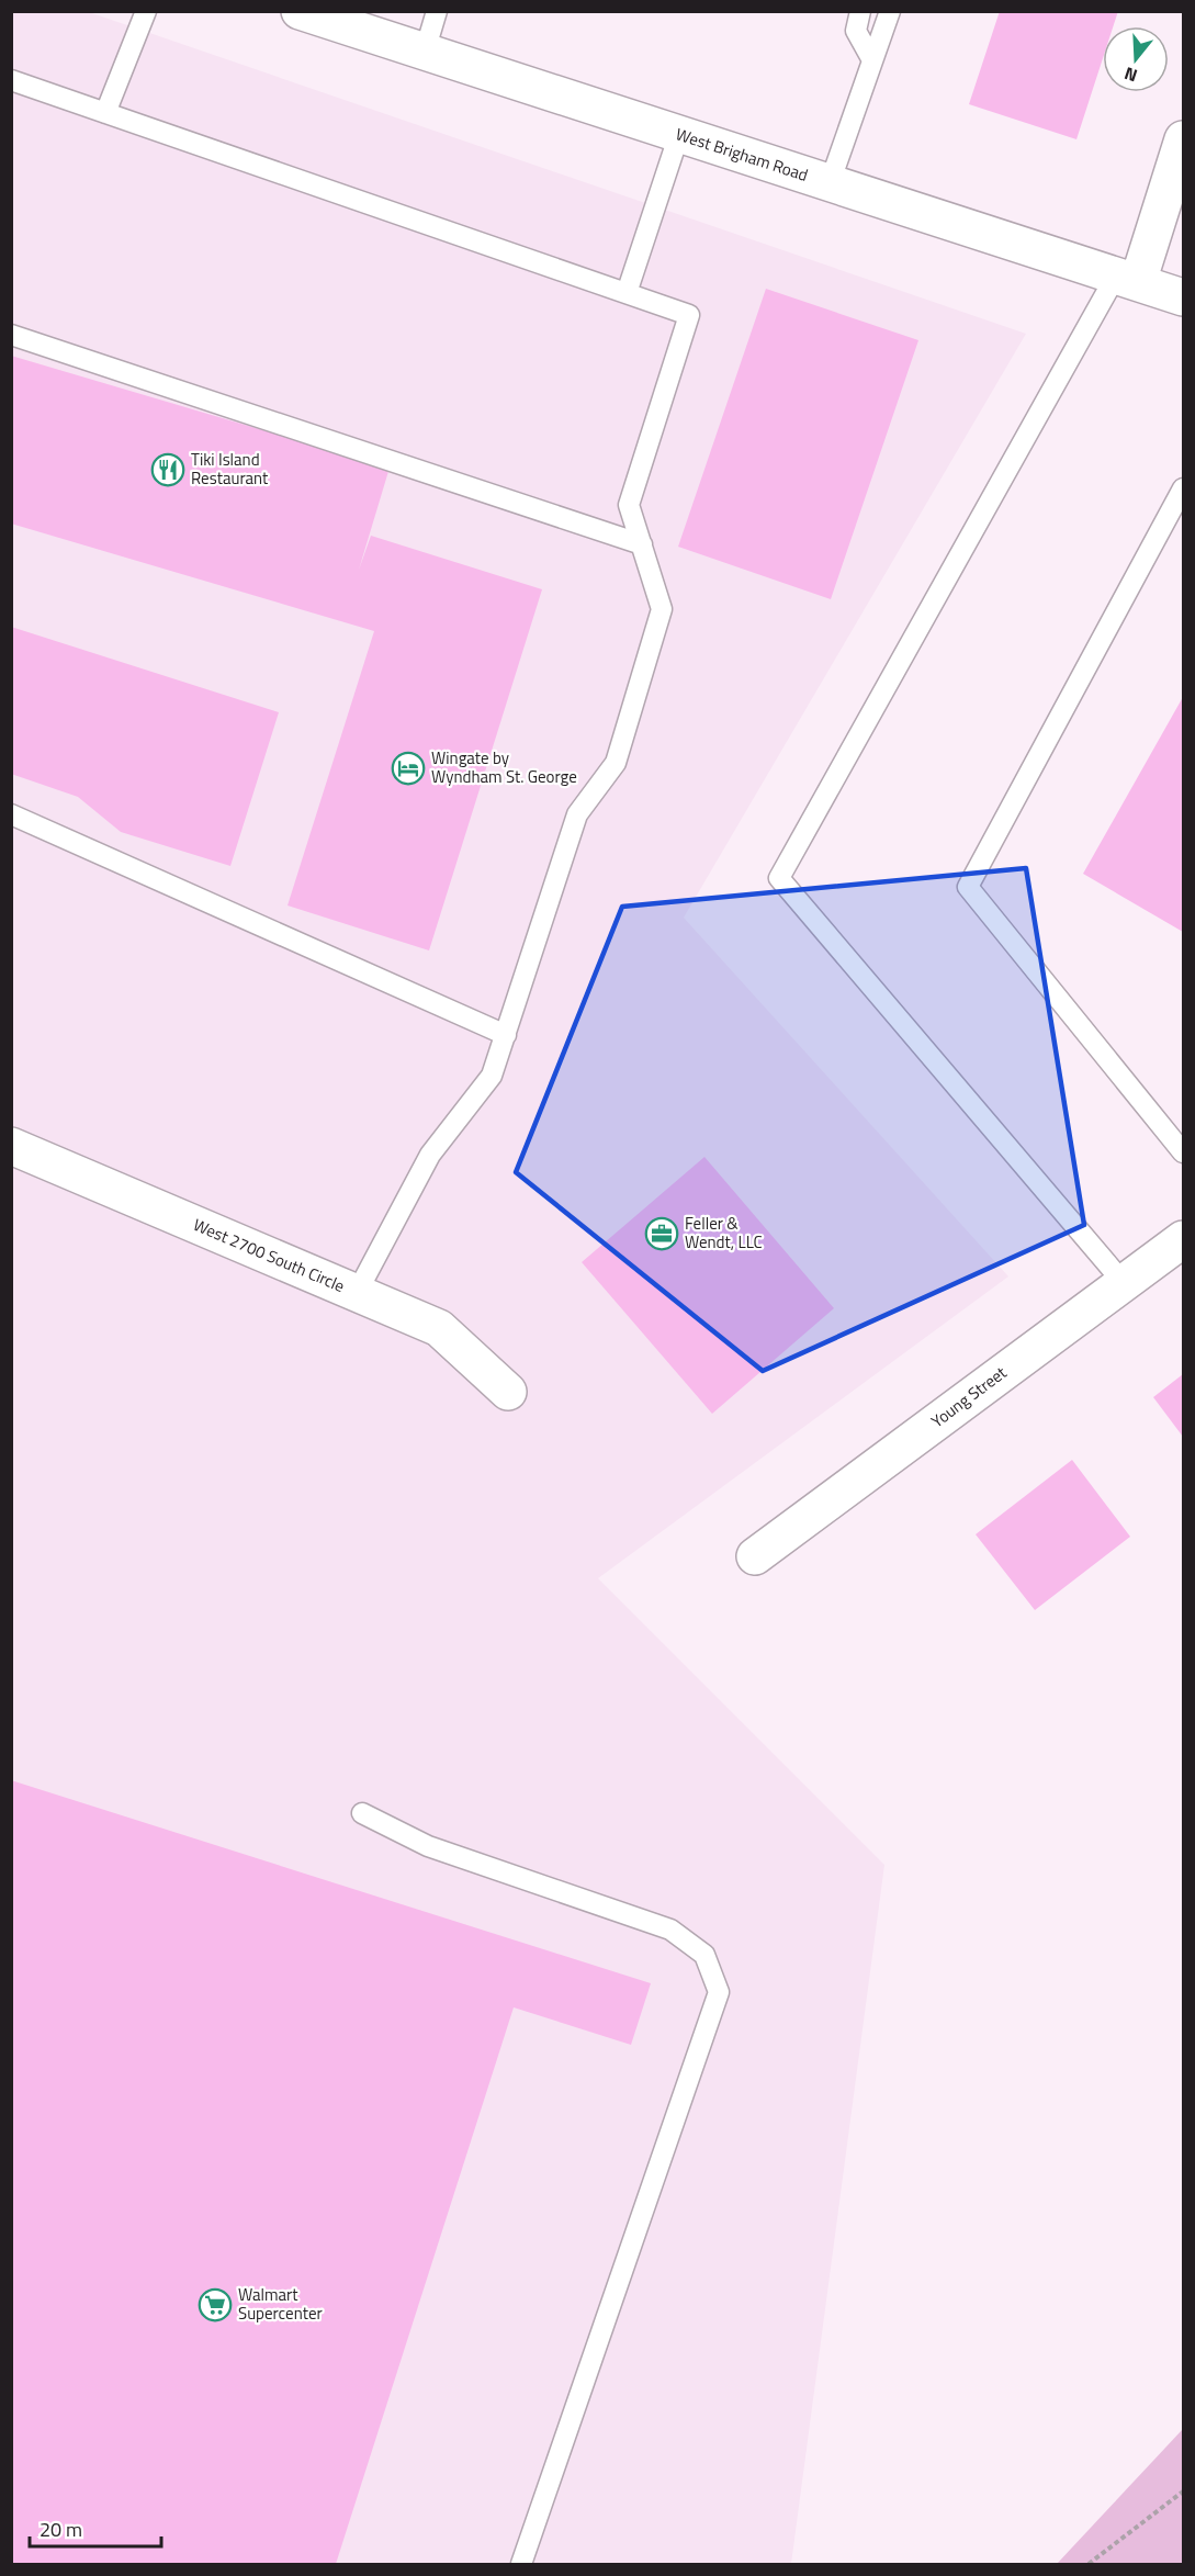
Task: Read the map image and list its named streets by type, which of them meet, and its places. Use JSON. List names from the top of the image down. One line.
{"streets":{"street":["West Brigham Road","West 2700 South Circle","Young Street"]},"places":{"restaurant":["Tiki Island Restaurant"],"hotel":["Wingate by Wyndham St. George"],"office":["Feller & Wendt, LLC"],"supermarket":["Walmart Supercenter"]},"scale_bar":"20 m","north":"bottom"}
